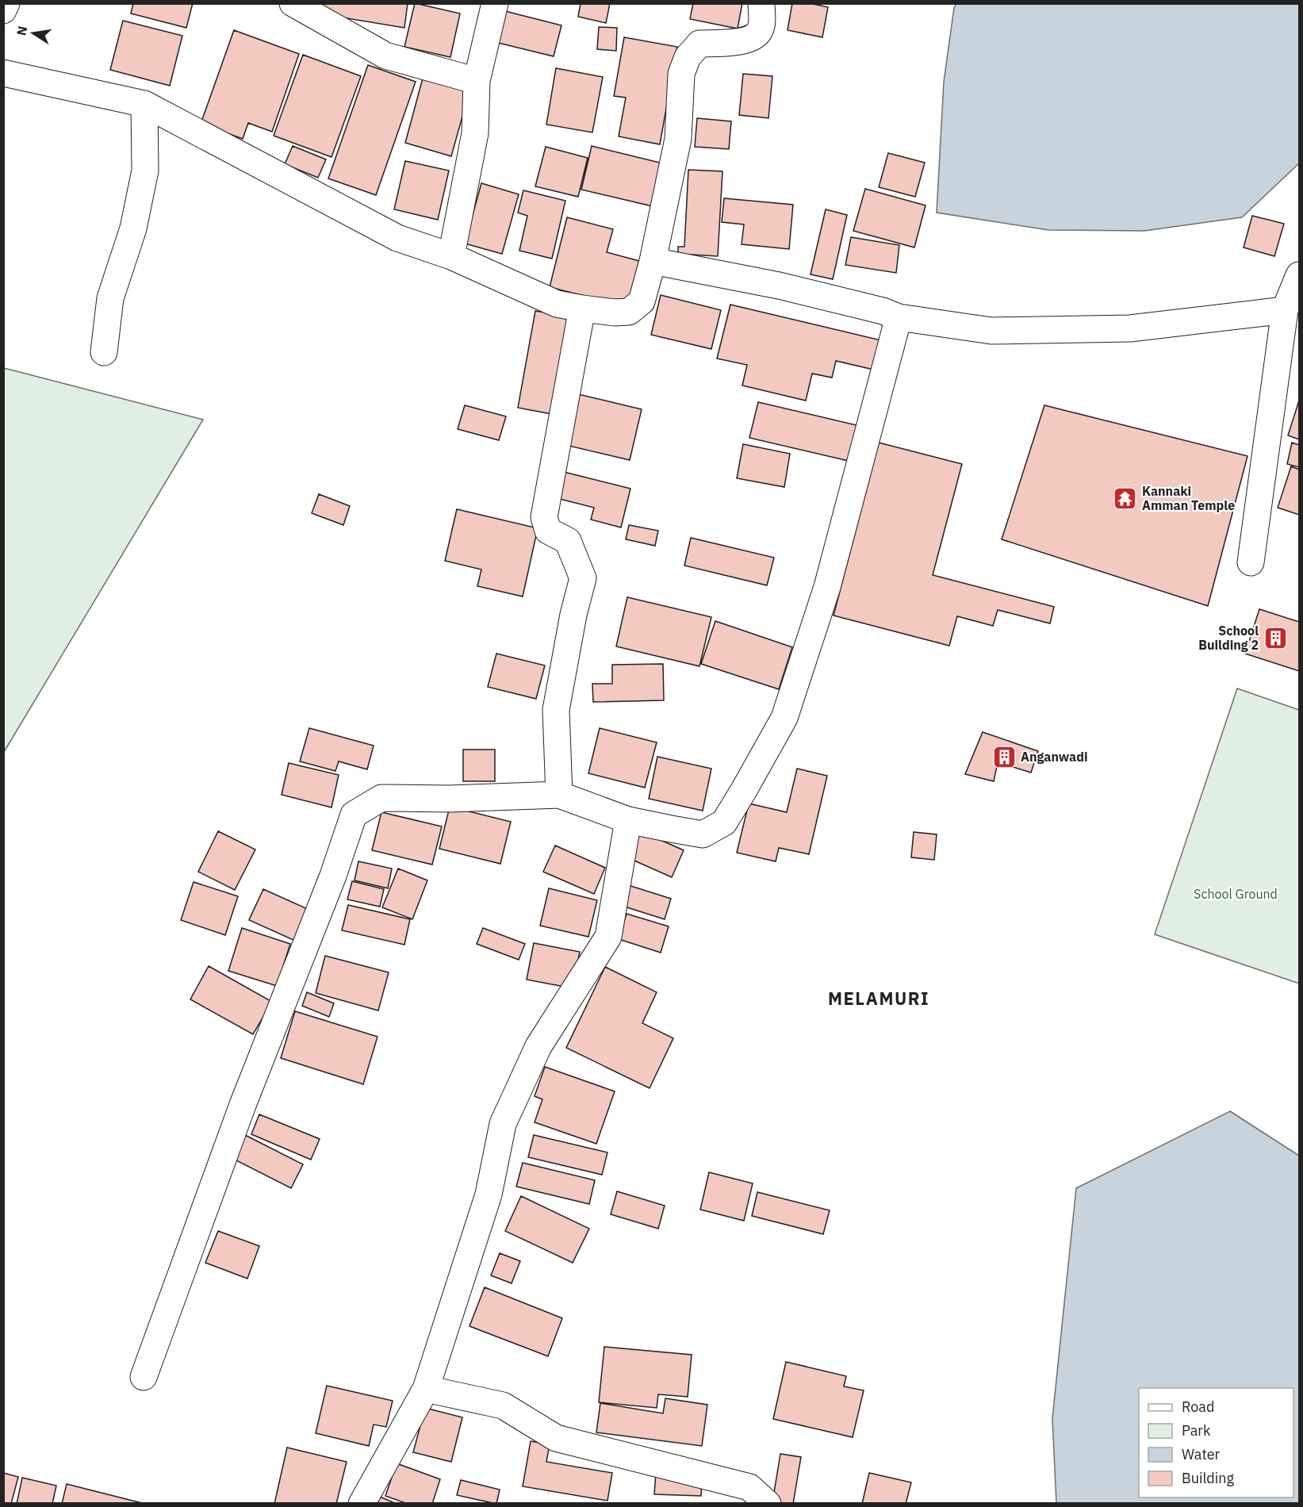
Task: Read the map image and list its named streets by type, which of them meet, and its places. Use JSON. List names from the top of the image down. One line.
{"districts":["MELAMURI"],"parks":["School Ground"],"places":{"temple":["Kannaki Amman Temple"],"building":["School Building 2","Anganwadi"]},"legend":["Road","Park","Water","Building"],"north":"left"}
